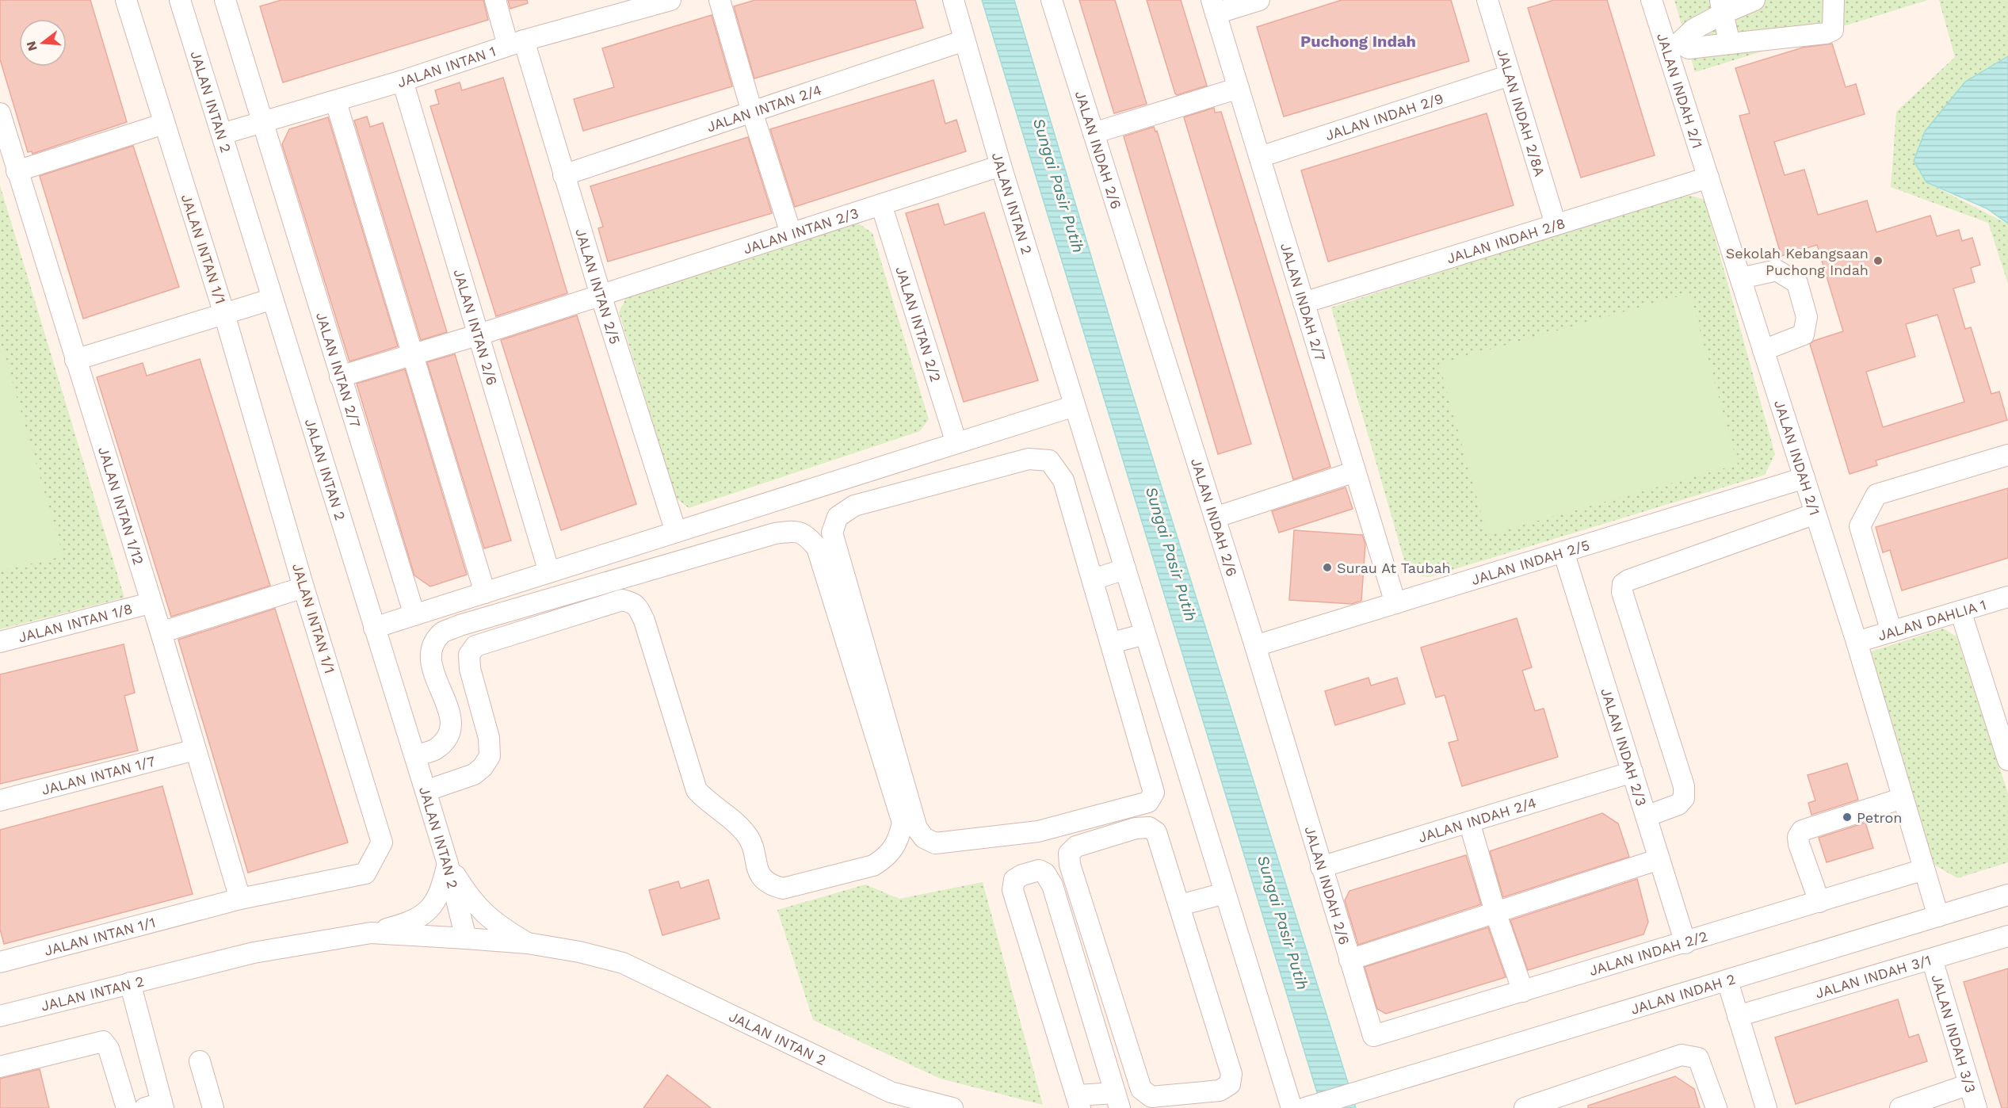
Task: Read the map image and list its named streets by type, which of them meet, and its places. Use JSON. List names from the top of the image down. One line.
{"streets":{"street":["JALAN INTAN 1","JALAN INDAH 2/1","JALAN INTAN 2","JALAN INTAN 2/4","JALAN INDAH 2/8A","JALAN INDAH 2/9","JALAN INDAH 2/6","JALAN INTAN 2/3","JALAN INDAH 2/8","JALAN INTAN 1/1","JALAN INTAN 2/5","JALAN INDAH 2/7","JALAN INTAN 2/2","JALAN INTAN 2/6","JALAN INTAN 2/7","JALAN INTAN 1/12","JALAN INDAH 2/5","JALAN DAHLIA 1","JALAN INTAN 1/8","JALAN INDAH 2/3","JALAN INTAN 1/7","JALAN INDAH 2/4","JALAN INDAH 2/2","JALAN INDAH 3/1","JALAN INDAH 2","JALAN INDAH 3/3"]},"crossings":[["JALAN INTAN 1","JALAN INTAN 2"],["JALAN INTAN 1","JALAN INTAN 2/5"],["JALAN INTAN 1","JALAN INTAN 2/6"],["JALAN INTAN 1","JALAN INTAN 2/7"],["JALAN INDAH 2/1","JALAN INDAH 2/8"],["JALAN INDAH 2/1","JALAN INDAH 2/5"],["JALAN INDAH 2/1","JALAN DAHLIA 1"],["JALAN INDAH 2/1","JALAN INDAH 2/2"],["JALAN INDAH 2/1","JALAN INDAH 2"],["JALAN INTAN 2","JALAN INTAN 2/4"],["JALAN INTAN 2","JALAN INTAN 2/3"],["JALAN INTAN 2/4","JALAN INTAN 2/5"],["JALAN INDAH 2/8A","JALAN INDAH 2/9"],["JALAN INDAH 2/8A","JALAN INDAH 2/8"],["JALAN INDAH 2/9","JALAN INDAH 2/7"],["JALAN INDAH 2/6","JALAN INDAH 2/5"],["JALAN INDAH 2/6","JALAN INDAH 2/4"],["JALAN INDAH 2/6","JALAN INDAH 2/2"],["JALAN INTAN 2/3","JALAN INTAN 2/5"],["JALAN INTAN 2/3","JALAN INTAN 2/2"],["JALAN INTAN 2/3","JALAN INTAN 2/6"],["JALAN INTAN 2/3","JALAN INTAN 2/7"],["JALAN INDAH 2/8","JALAN INDAH 2/7"],["JALAN INTAN 1/1","JALAN INTAN 1/12"],["JALAN INDAH 2/7","JALAN INDAH 2/5"],["JALAN INTAN 1/12","JALAN INTAN 1/8"],["JALAN INTAN 1/12","JALAN INTAN 1/7"],["JALAN INDAH 2/5","JALAN INDAH 2/3"],["JALAN INDAH 2/3","JALAN INDAH 2/4"],["JALAN INDAH 2/3","JALAN INDAH 2/2"],["JALAN INDAH 3/1","JALAN INDAH 3/3"]],"districts":["Puchong Indah"],"water":["Sungai Pasir Putih"],"places":["Sekolah Kebangsaan Puchong Indah","Surau At Taubah","Petron"],"north":"left"}
